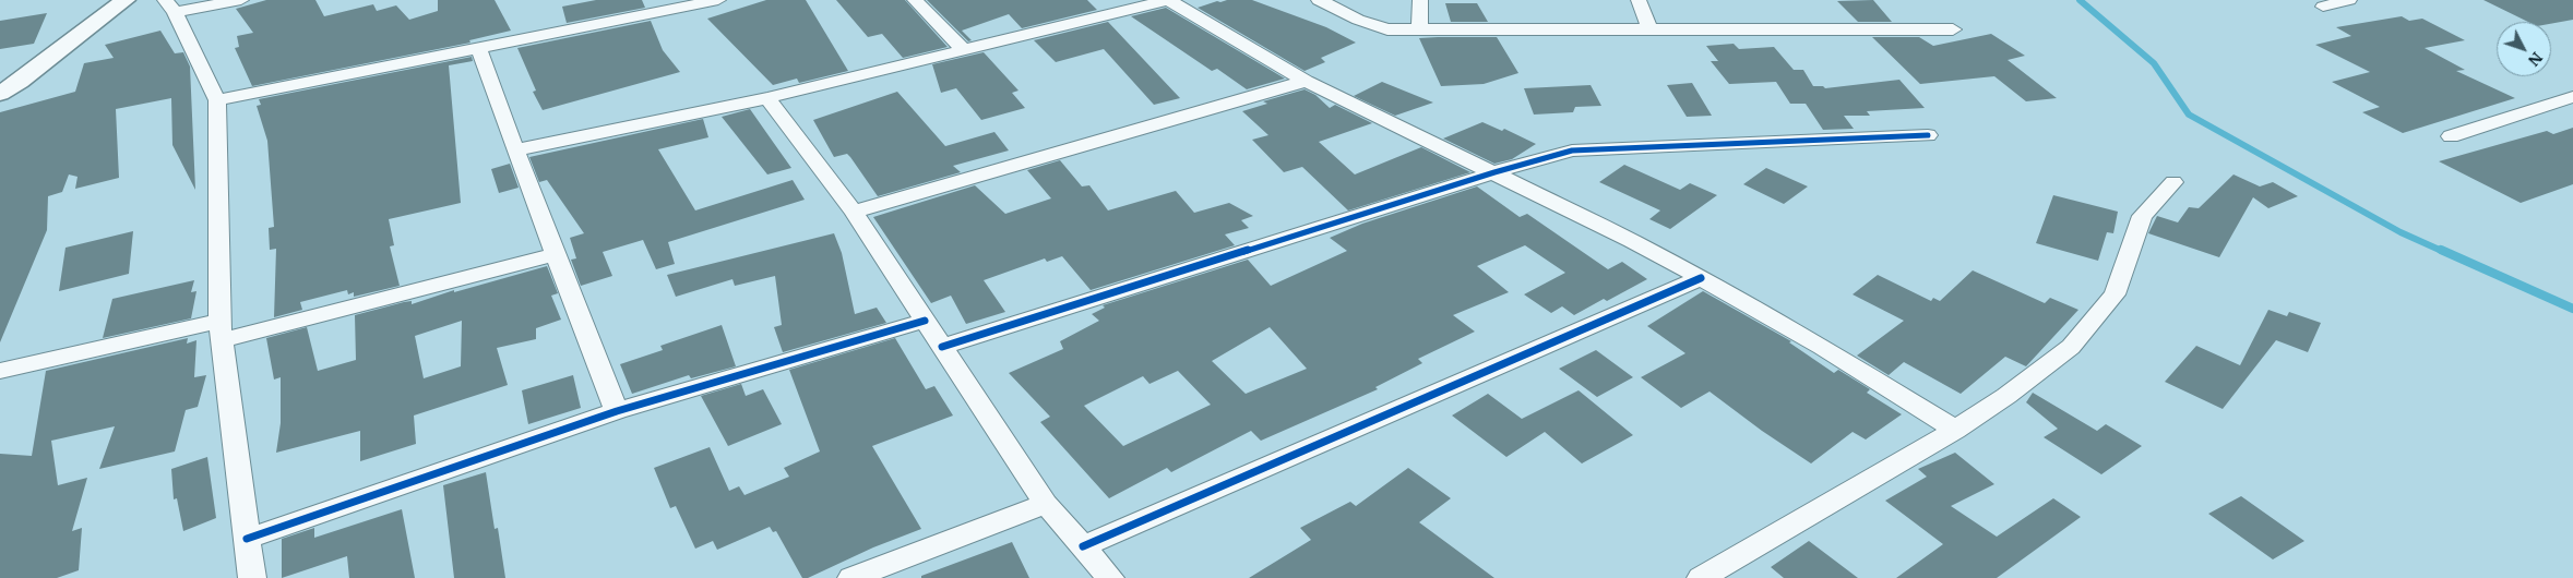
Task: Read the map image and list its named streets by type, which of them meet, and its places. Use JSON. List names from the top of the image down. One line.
{"north":"bottom right"}
